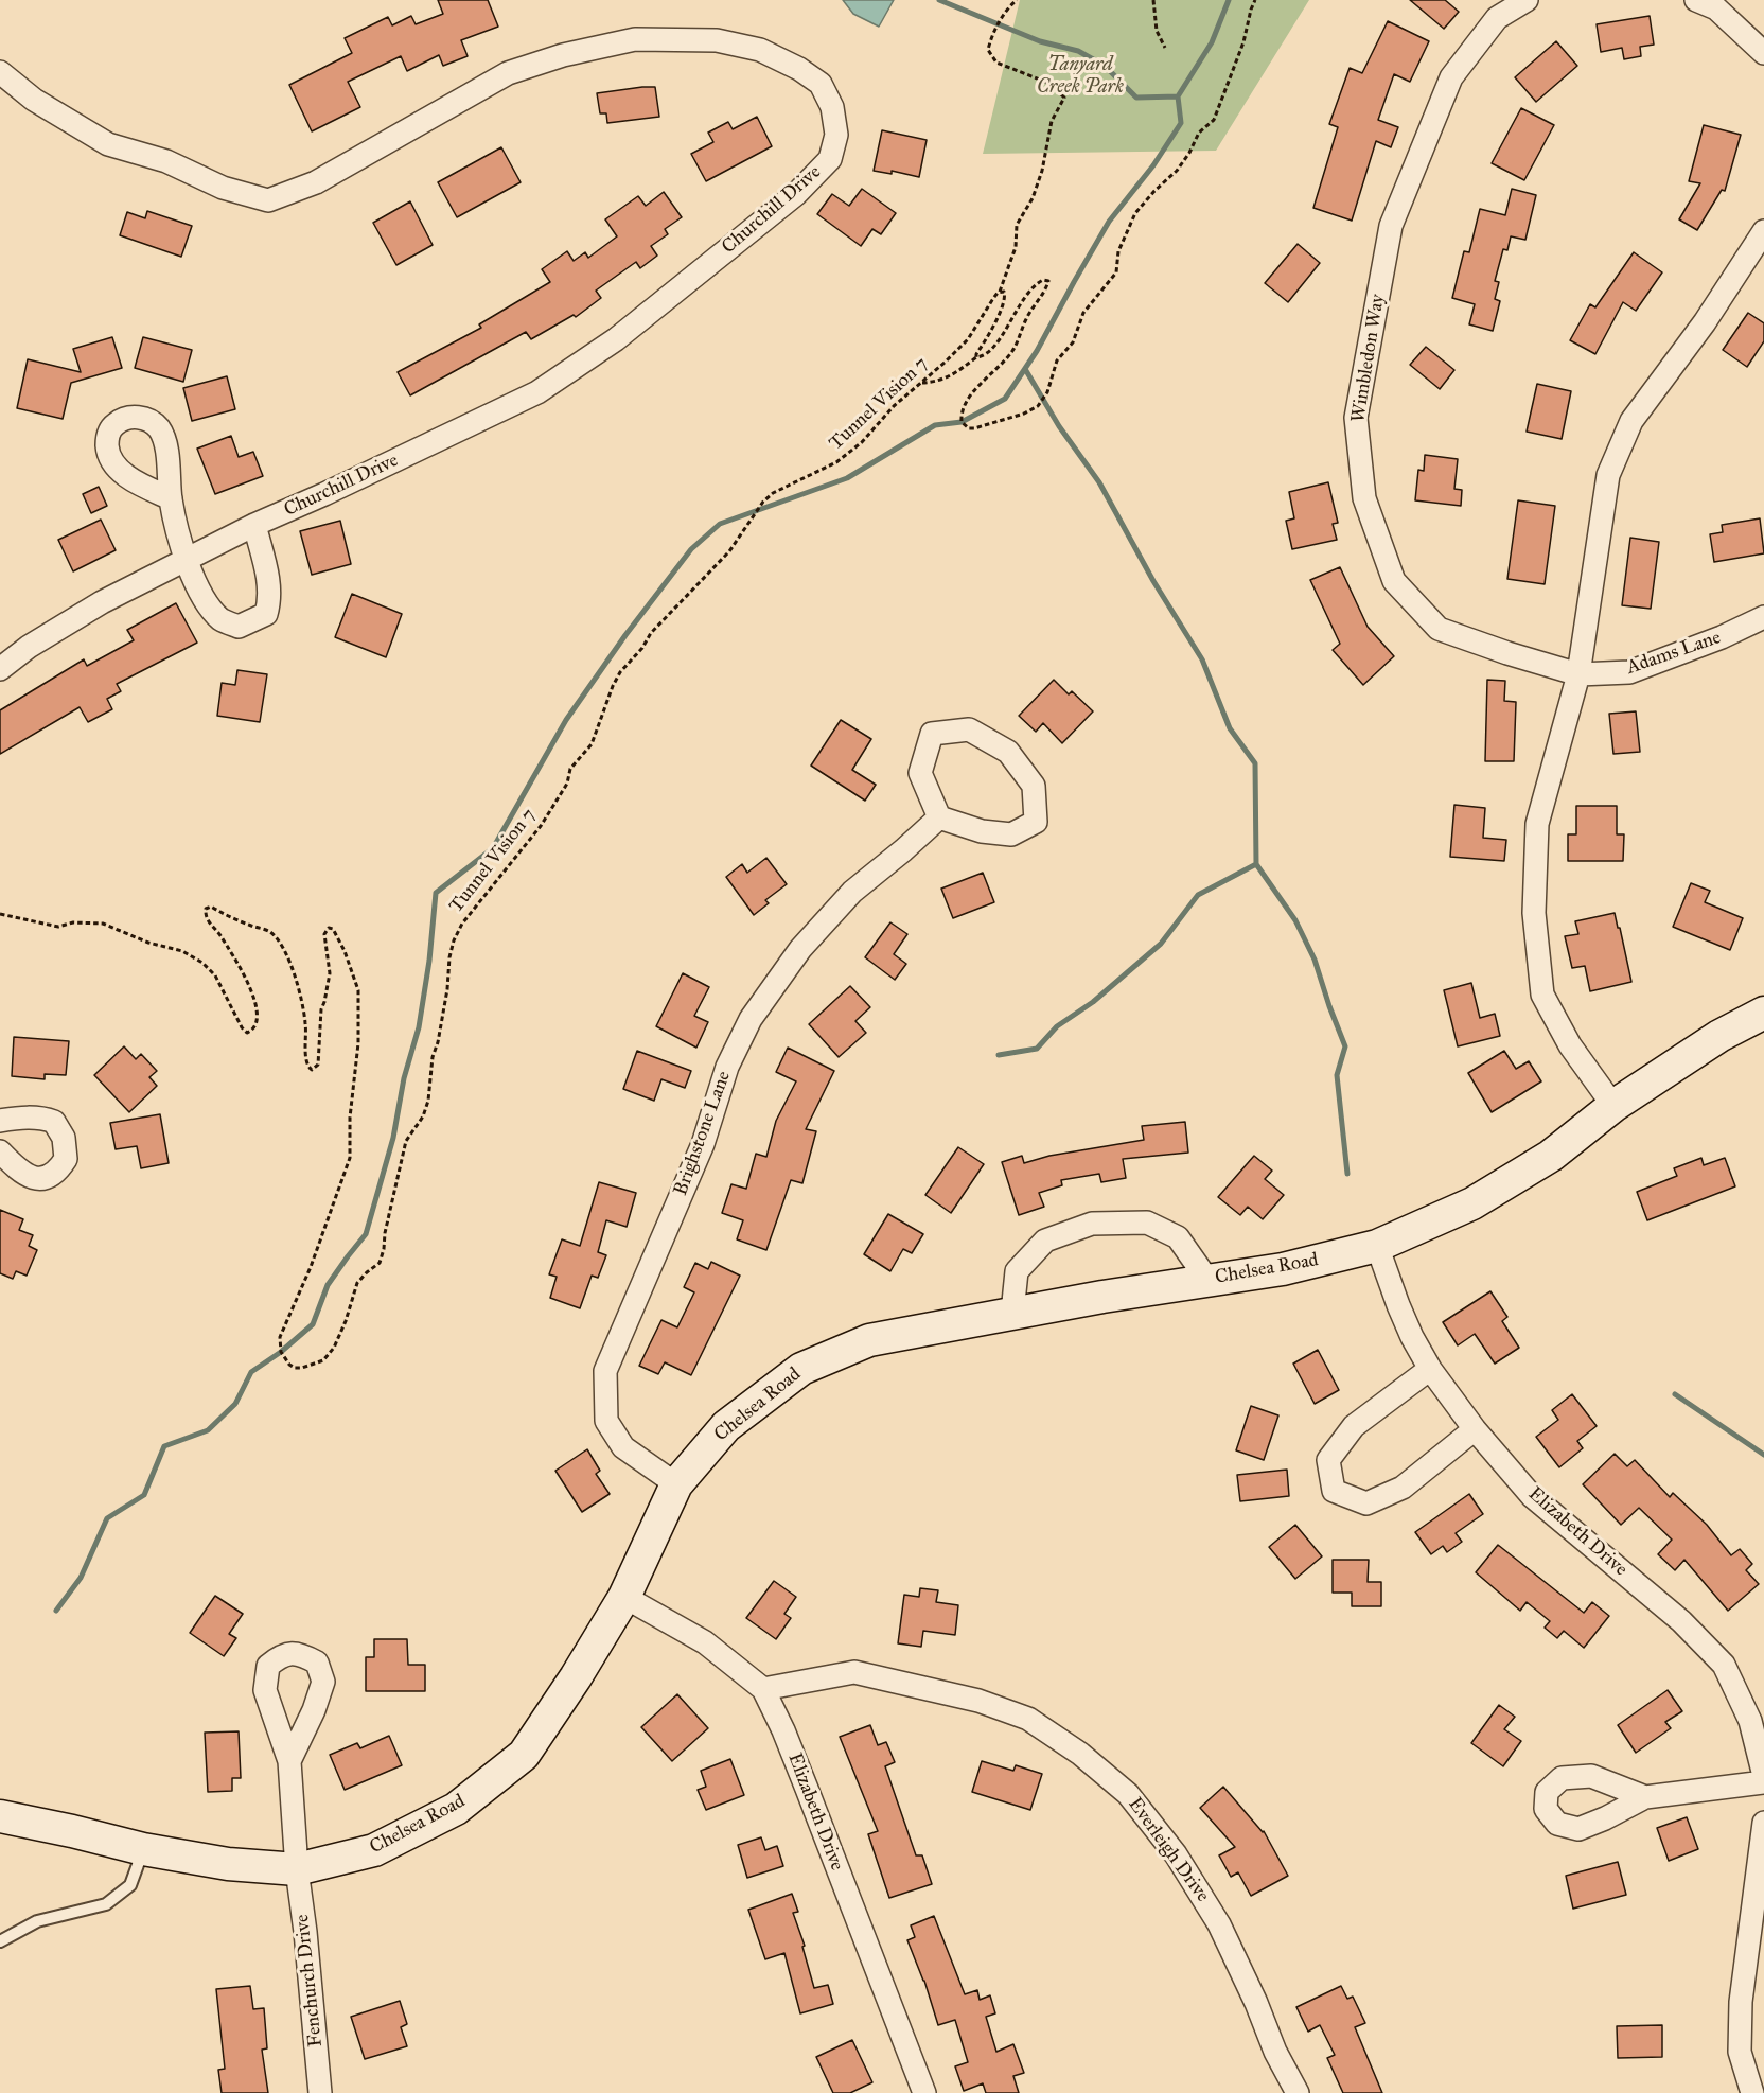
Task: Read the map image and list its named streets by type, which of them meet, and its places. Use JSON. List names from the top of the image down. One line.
{"streets":{"street":["Churchill Drive","Wimbledon Way","Adams Lane","Brighstone Lane","Chelsea Road","Elizabeth Drive","Everleigh Drive","Fenchurch Drive"],"path":["Tunnel Vision 7"]},"crossings":[["Wimbledon Way","Adams Lane"],["Brighstone Lane","Chelsea Road"],["Chelsea Road","Elizabeth Drive"],["Chelsea Road","Fenchurch Drive"],["Elizabeth Drive","Everleigh Drive"]],"parks":["Tanyard Creek Park"]}
